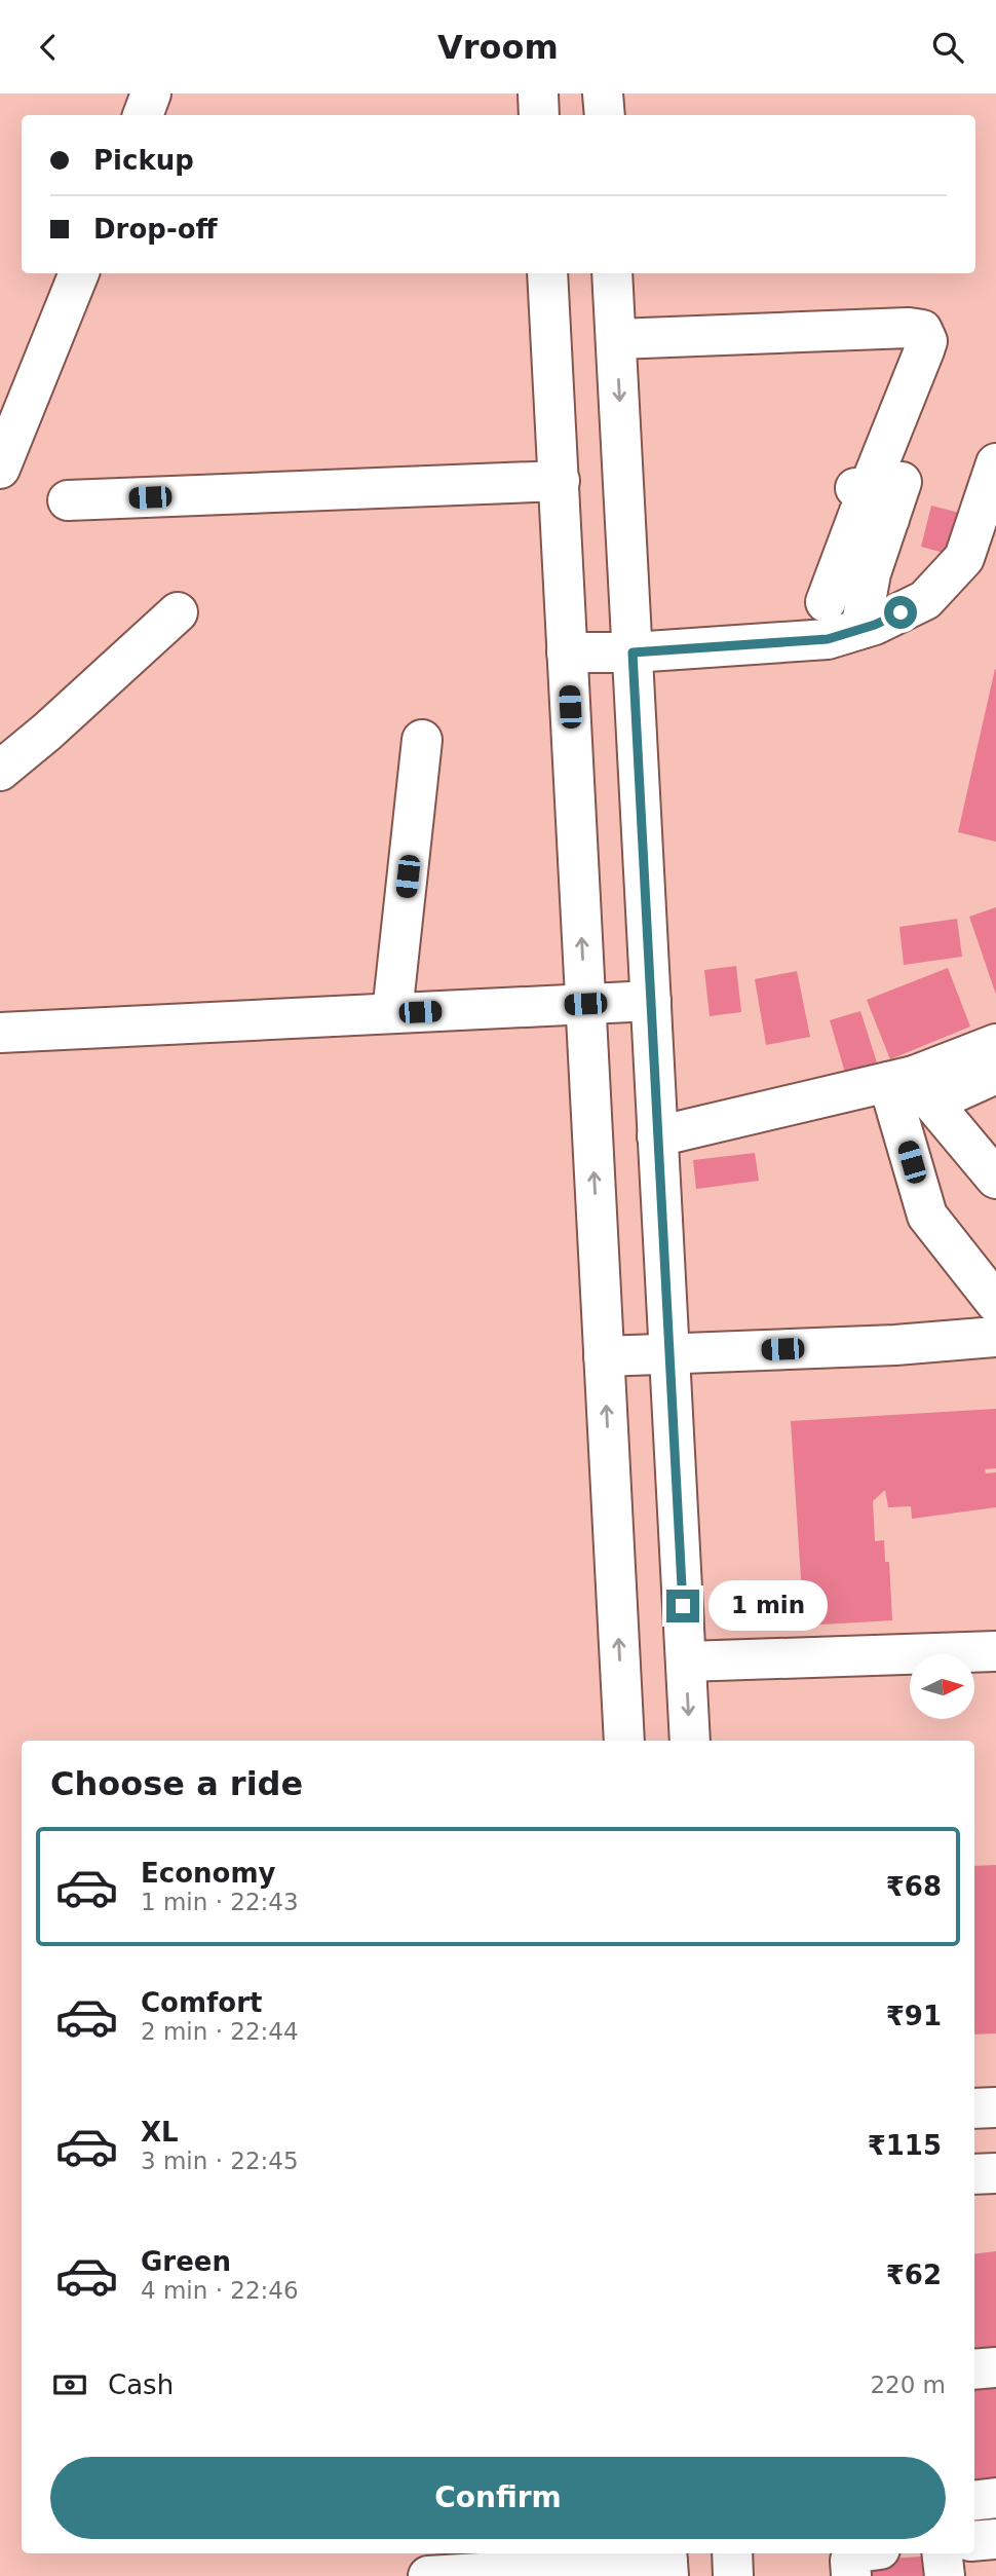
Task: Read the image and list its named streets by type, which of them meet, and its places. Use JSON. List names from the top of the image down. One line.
{"north":"right","page":{"header":"Vroom","banner":["Pickup","Drop-off"],"bubble":"1 min","heading":"Choose a ride","list":[{"name":"Economy","note":"1 min · 22:43","value":"₹68"},{"name":"Comfort","note":"2 min · 22:44","value":"₹91"},{"name":"XL","note":"3 min · 22:45","value":"₹115"},{"name":"Green","note":"4 min · 22:46","value":"₹62"}],"pay":["Cash","220 m"],"buttons":"Confirm"}}
